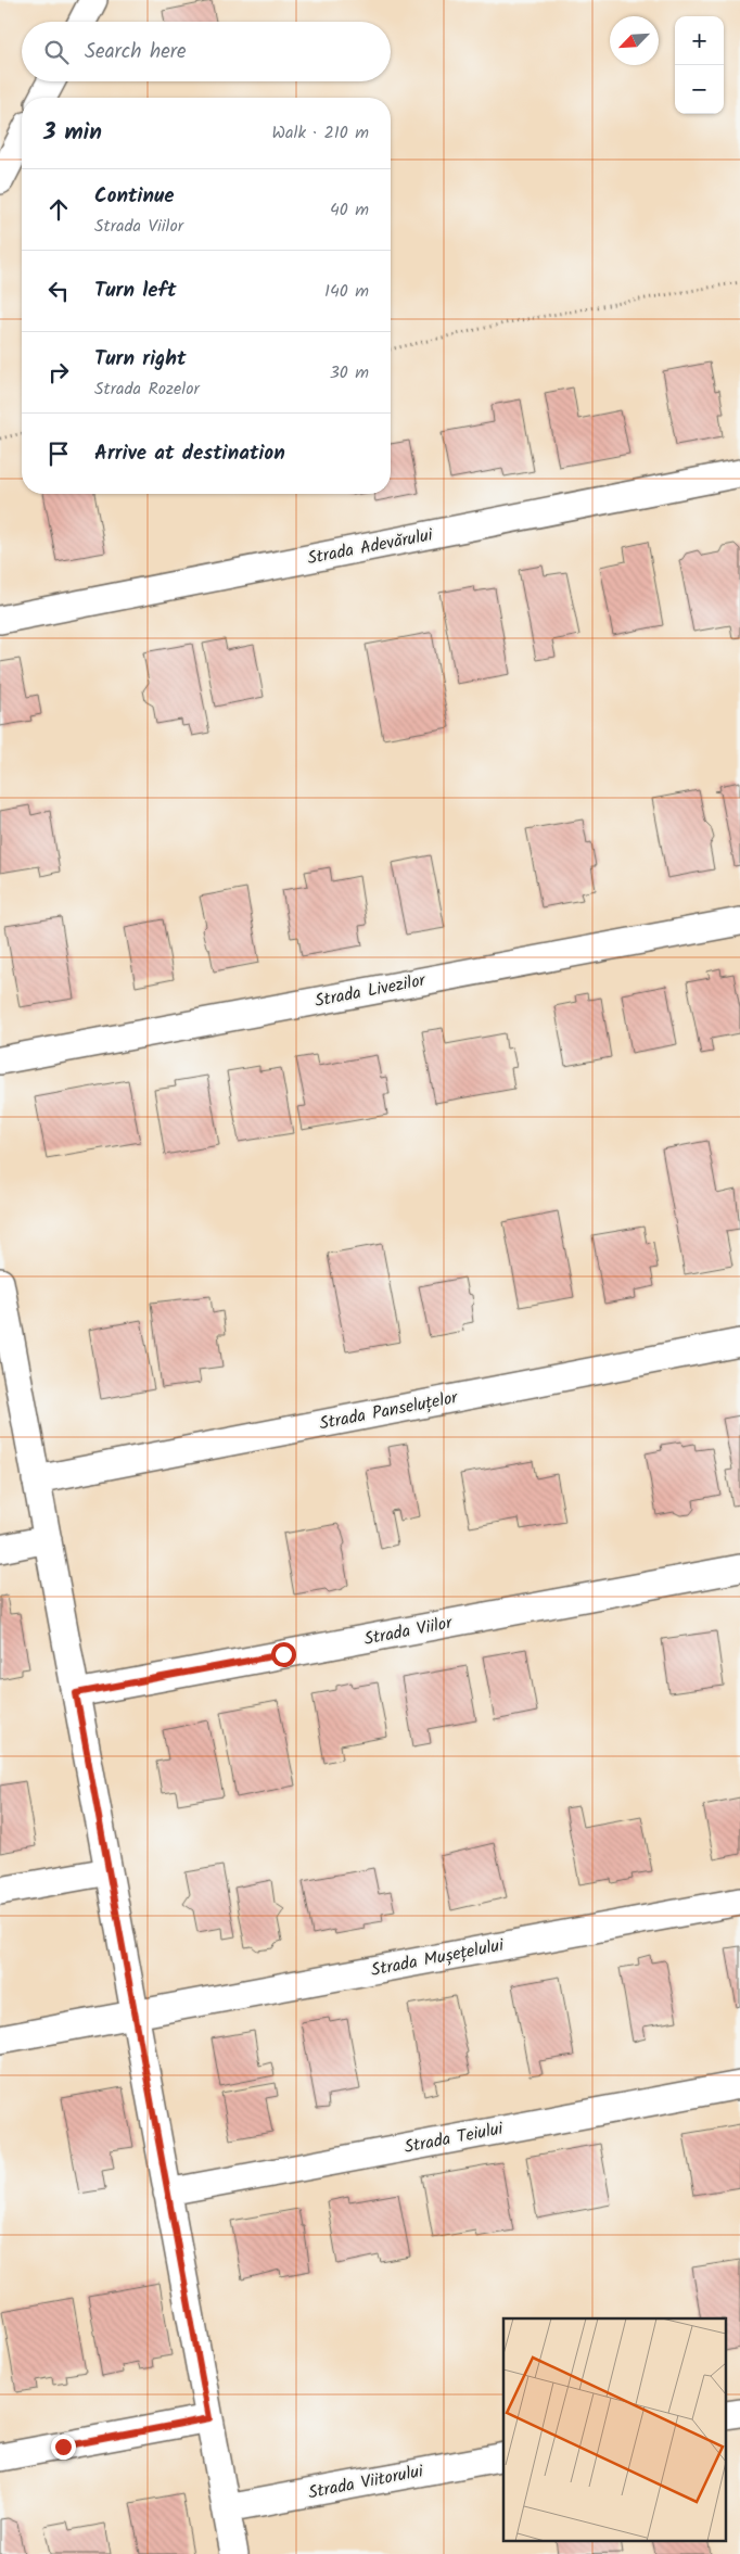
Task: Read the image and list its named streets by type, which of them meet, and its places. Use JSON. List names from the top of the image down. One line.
{"streets":{"street":["Strada Adevărului","Strada Livezilor","Strada Panseluțelor","Strada Viilor","Strada Mușețelului","Strada Teiului","Strada Viitorului"]},"north":"bottom left","page":{"map_buttons":["+","−"],"search":"Search here","heading":["3 min","Walk · 210 m"],"list":[["Continue","Strada Viilor","40 m"],["Turn left","140 m"],["Turn right","Strada Rozelor","30 m"],"Arrive at destination"]}}
